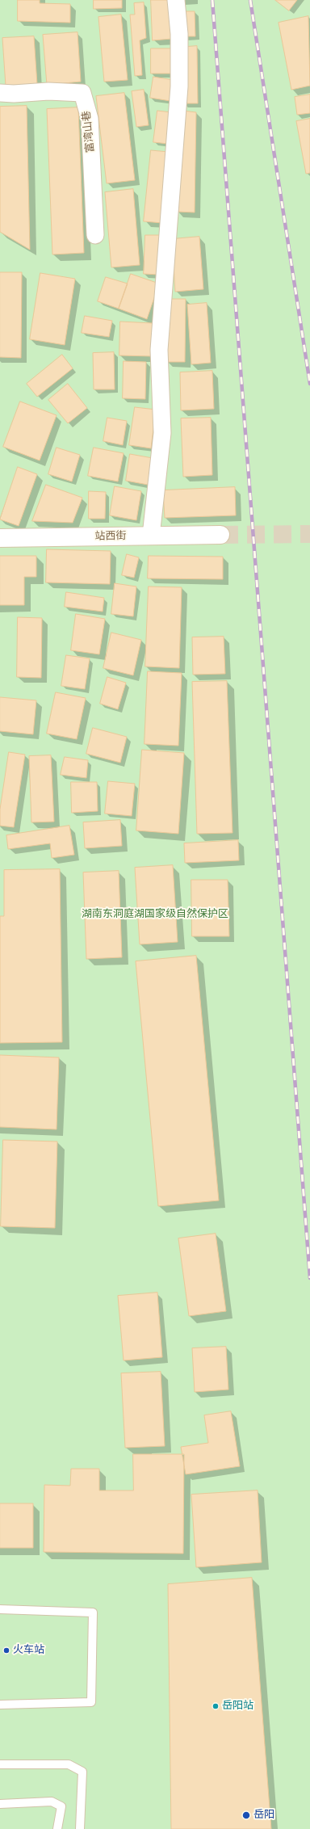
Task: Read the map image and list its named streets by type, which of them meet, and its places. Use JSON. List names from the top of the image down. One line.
{"streets":{"main road":["站西街"],"street":["富湾山巷"]},"parks":["湖南东洞庭湖国家级自然保护区"],"places":["火车站","岳阳站","岳阳"]}
